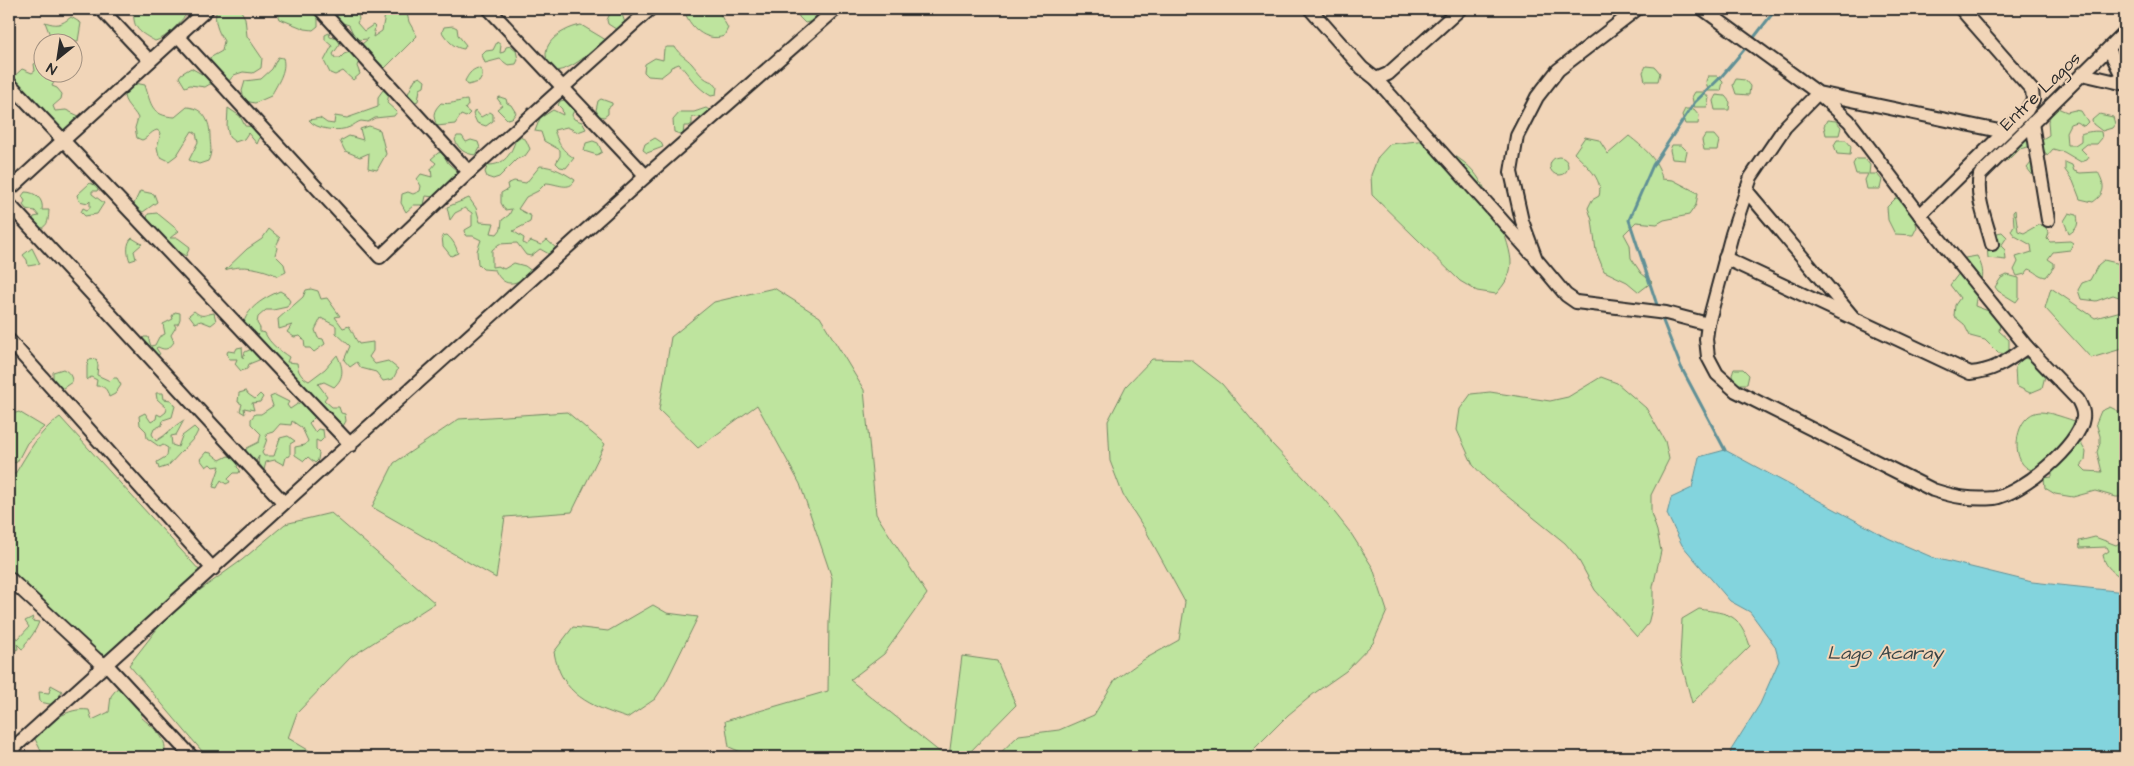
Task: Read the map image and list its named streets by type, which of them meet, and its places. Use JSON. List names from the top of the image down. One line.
{"streets":{"street":["Entre Lagos"]},"water":["Lago Acaray"],"north":"bottom left"}
